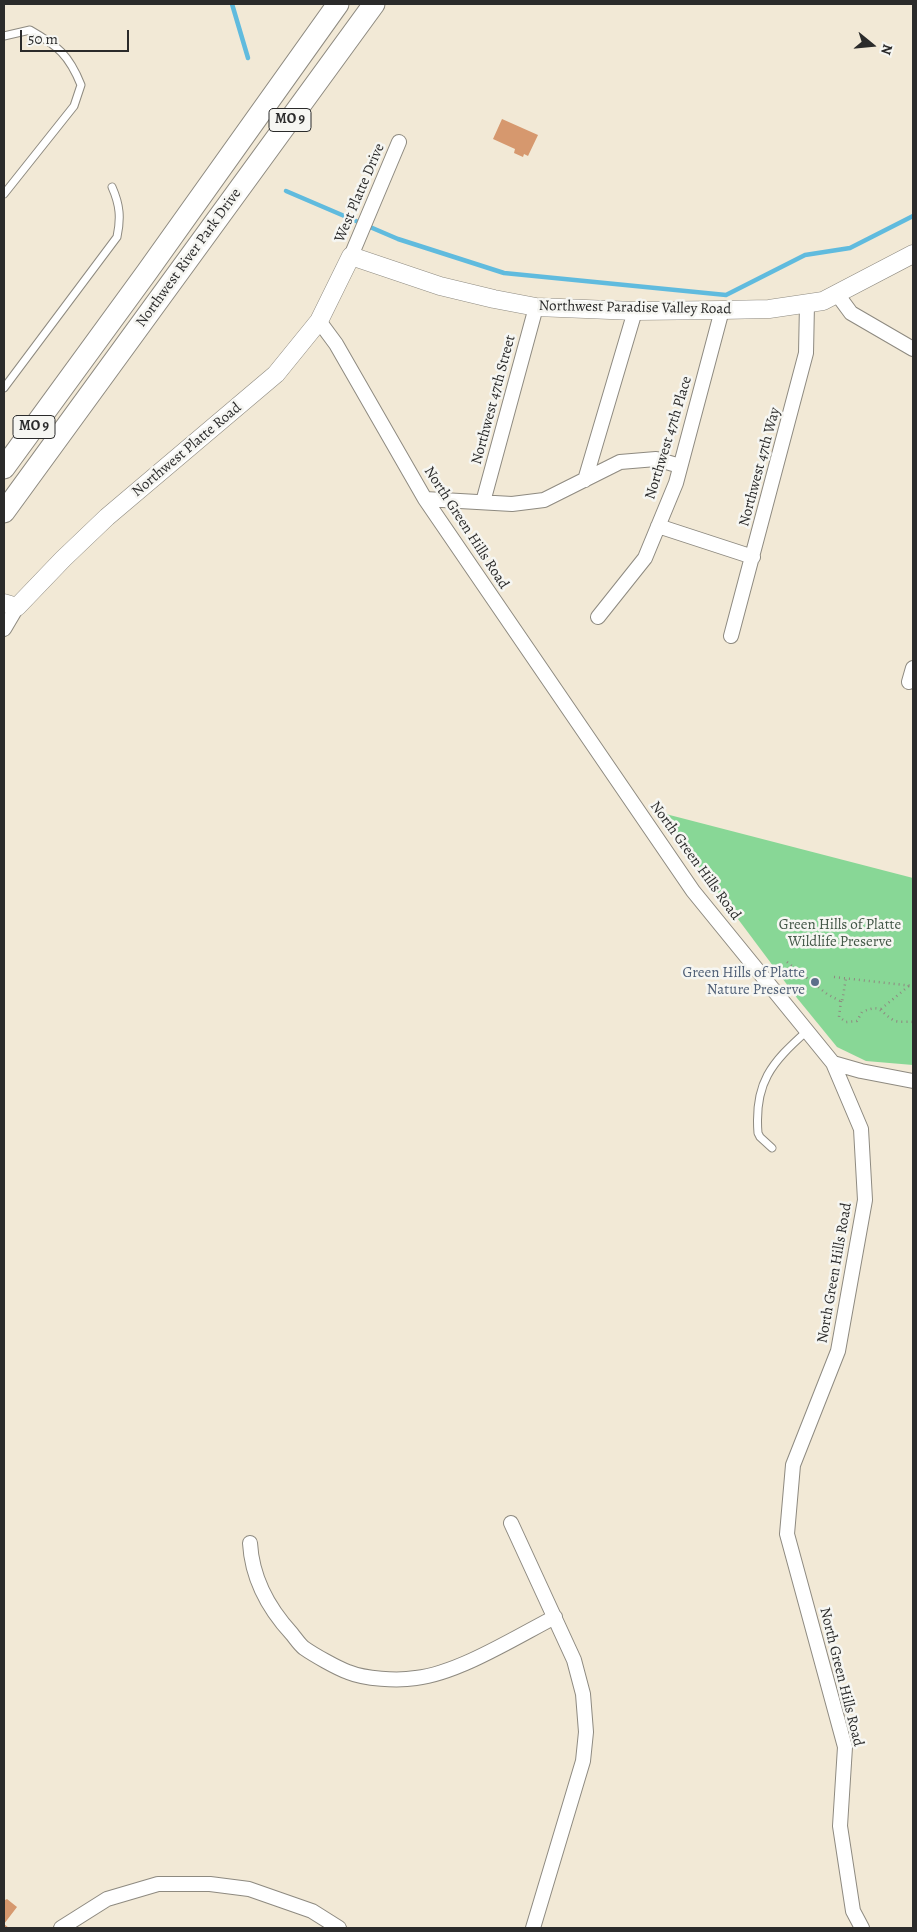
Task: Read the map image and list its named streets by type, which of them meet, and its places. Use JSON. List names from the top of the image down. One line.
{"streets":{"main road":["MO 9","Northwest River Park Drive"],"street":["West Platte Drive","Northwest Paradise Valley Road","Northwest 47th Street","Northwest 47th Place","Northwest Platte Road","Northwest 47th Way","North Green Hills Road"]},"crossings":[["West Platte Drive","Northwest Paradise Valley Road"],["West Platte Drive","Northwest Platte Road"],["Northwest Paradise Valley Road","Northwest 47th Street"],["Northwest Paradise Valley Road","Northwest 47th Place"],["Northwest Paradise Valley Road","Northwest Platte Road"],["Northwest Paradise Valley Road","Northwest 47th Way"],["Northwest Platte Road","North Green Hills Road"]],"parks":["Green Hills of Platte Wildlife Preserve"],"places":["Green Hills of Platte Nature Preserve"],"scale_bar":"50 m","north":"right"}
